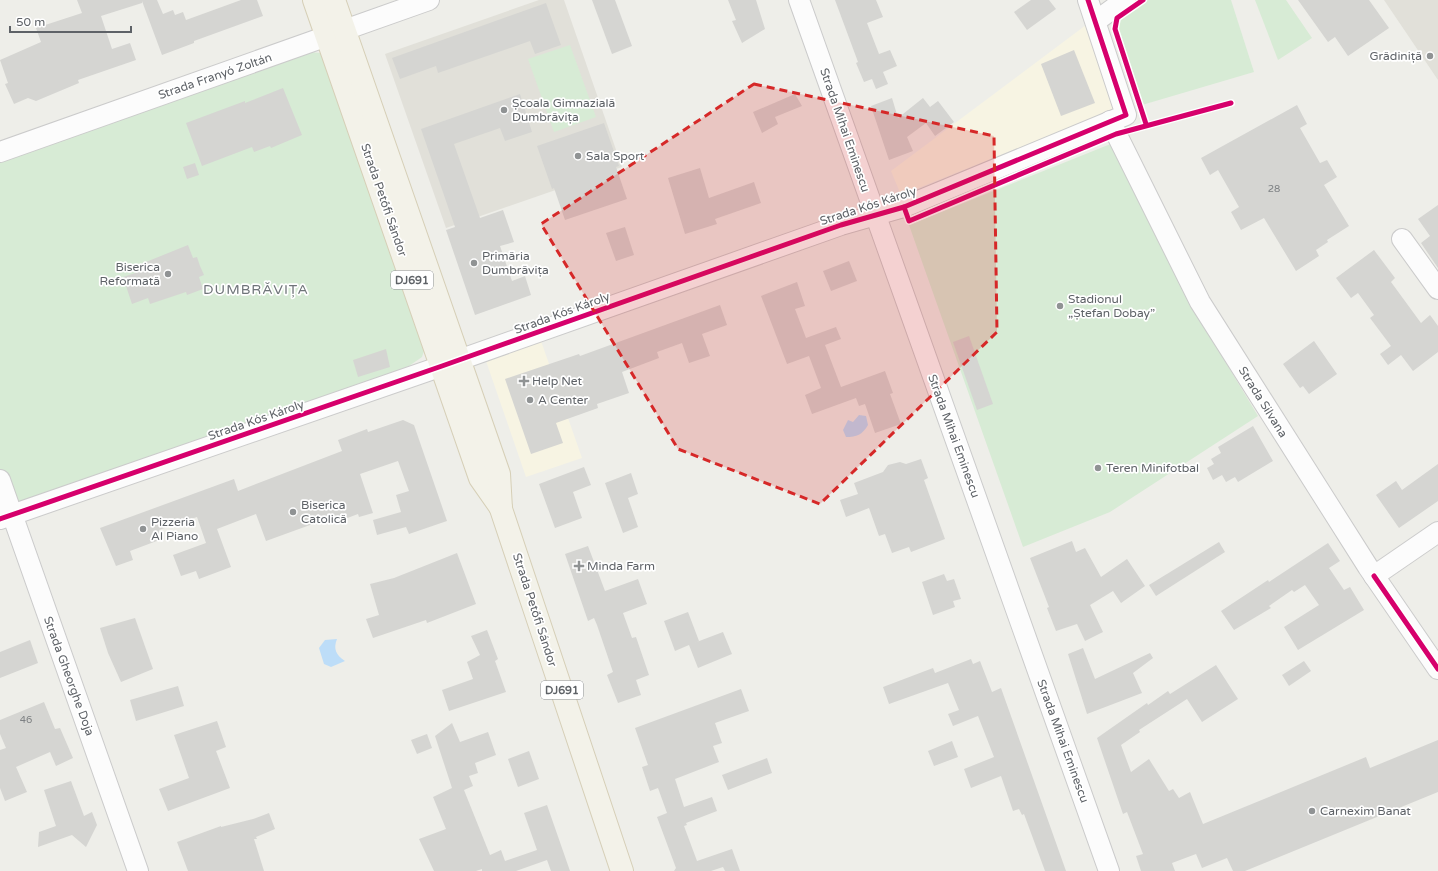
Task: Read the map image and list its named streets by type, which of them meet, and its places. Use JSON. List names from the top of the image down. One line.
{"streets":{"main road":["Strada Petőfi Sándor","DJ691"],"street":["Strada Franyó Zoltán","Strada Mihai Eminescu","Strada Kós Károly","Strada Silvana","Strada Gheorghe Doja"]},"crossings":[["Strada Franyó Zoltán","Strada Petőfi Sándor"],["Strada Mihai Eminescu","Strada Kós Károly"],["Strada Petőfi Sándor","Strada Kós Károly"],["Strada Kós Károly","Strada Silvana"],["Strada Kós Károly","Strada Gheorghe Doja"]],"districts":["DUMBRĂVIȚA"],"places":{"other":["Grădiniță","Școala Gimnazială Dumbrăvița","Sala Sport","Primăria Dumbrăvița","Biserica Reformată","Stadionul „Ștefan Dobay”","A Center","Teren Minifotbal","Biserica Catolică","Pizzeria Al Piano","Carnexim Banat"],"health":["Help Net","Minda Farm"]},"house_numbers":["28","46"],"scale_bar":"50 m"}
